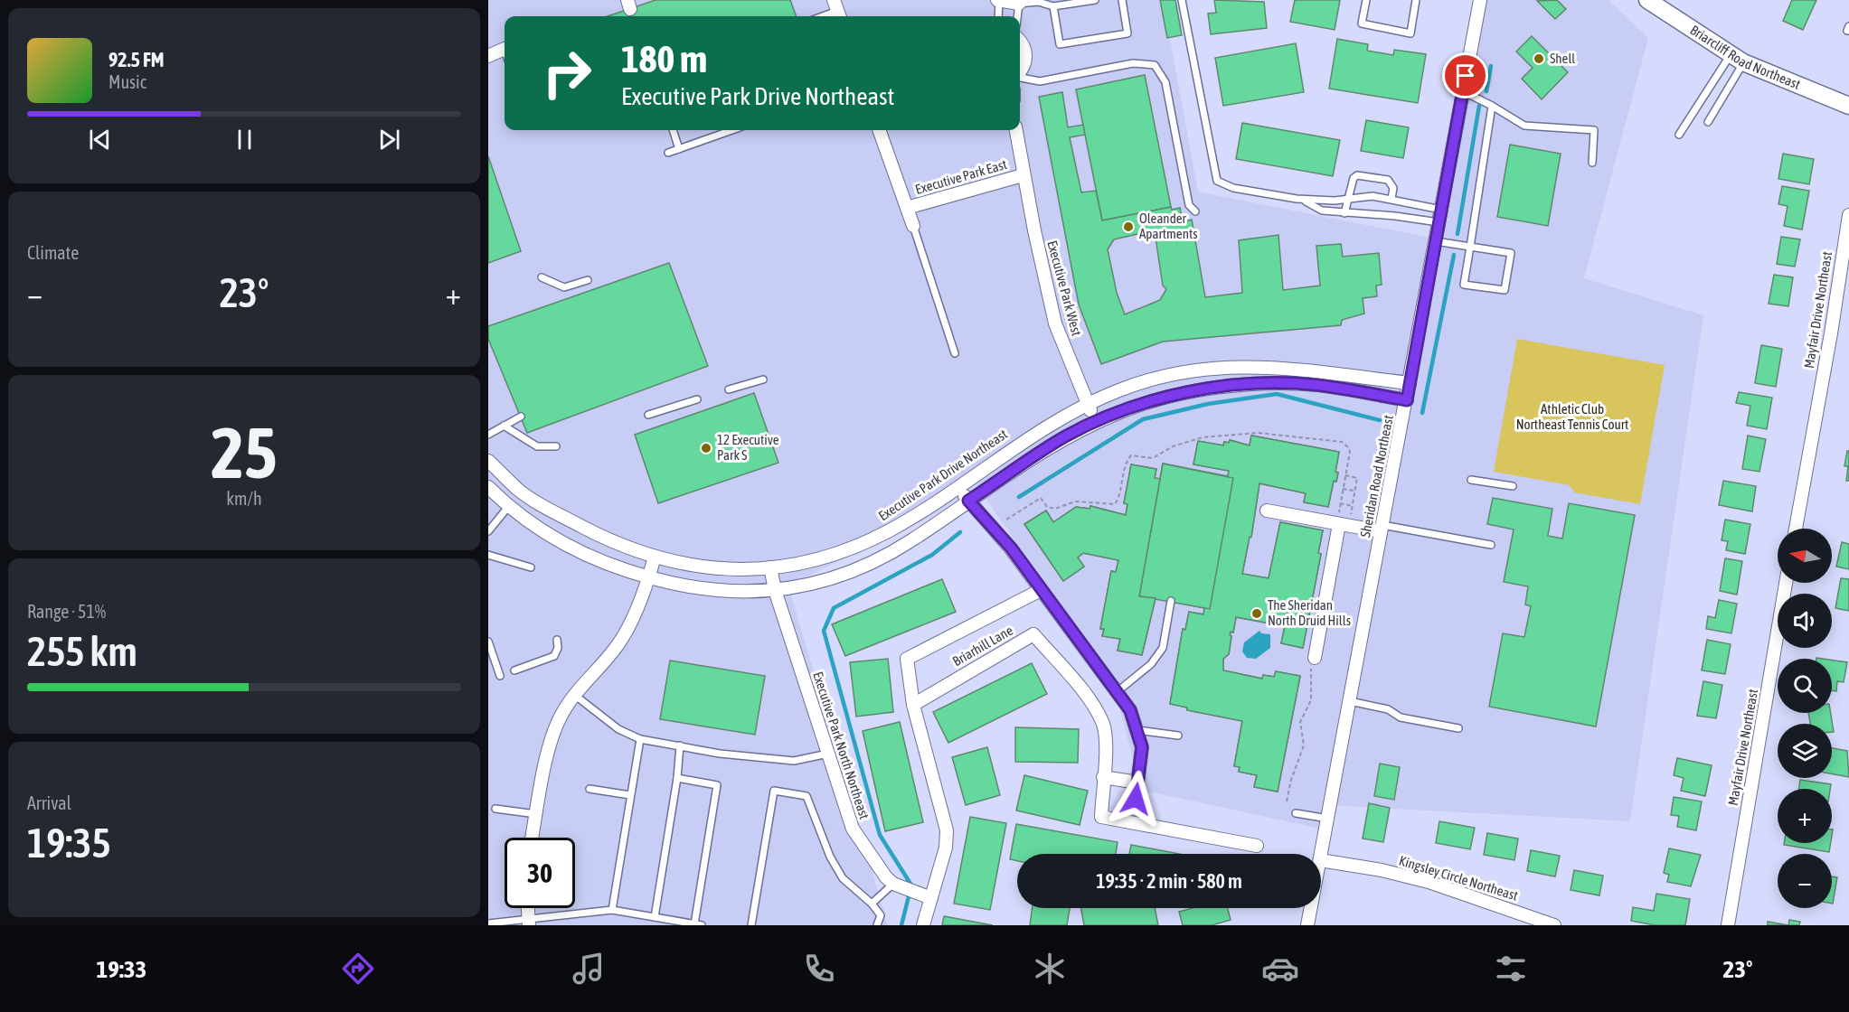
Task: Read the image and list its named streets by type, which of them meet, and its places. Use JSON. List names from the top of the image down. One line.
{"streets":{"main road":["Briarcliff Road Northeast"],"street":["Executive Park East","Executive Park West","Mayfair Drive Northeast","Executive Park Drive Northeast","Sheridan Road Northeast","Briarhill Lane","Executive Park North Northeast","Kingsley Circle Northeast"]},"crossings":[["Executive Park East","Executive Park West"],["Executive Park West","Executive Park Drive Northeast"],["Executive Park Drive Northeast","Executive Park North Northeast"]],"parks":["Athletic Club Northeast Tennis Court"],"places":["Shell","Oleander Apartments","12 Executive Park S","The Sheridan North Druid Hills"],"north":"left","page":{"turn":["180 m","Executive Park Drive Northeast"],"song":["92.5 FM","Music"],"tile":["Climate",["25","km/h"],["Range · 51%","255 km"],["Arrival","19:35"]],"heat":["−","23°","+"],"map_buttons":["+","−"],"limit":"30","trip":"19:35 · 2 min · 580 m","tabs":["19:33","23°"]}}
